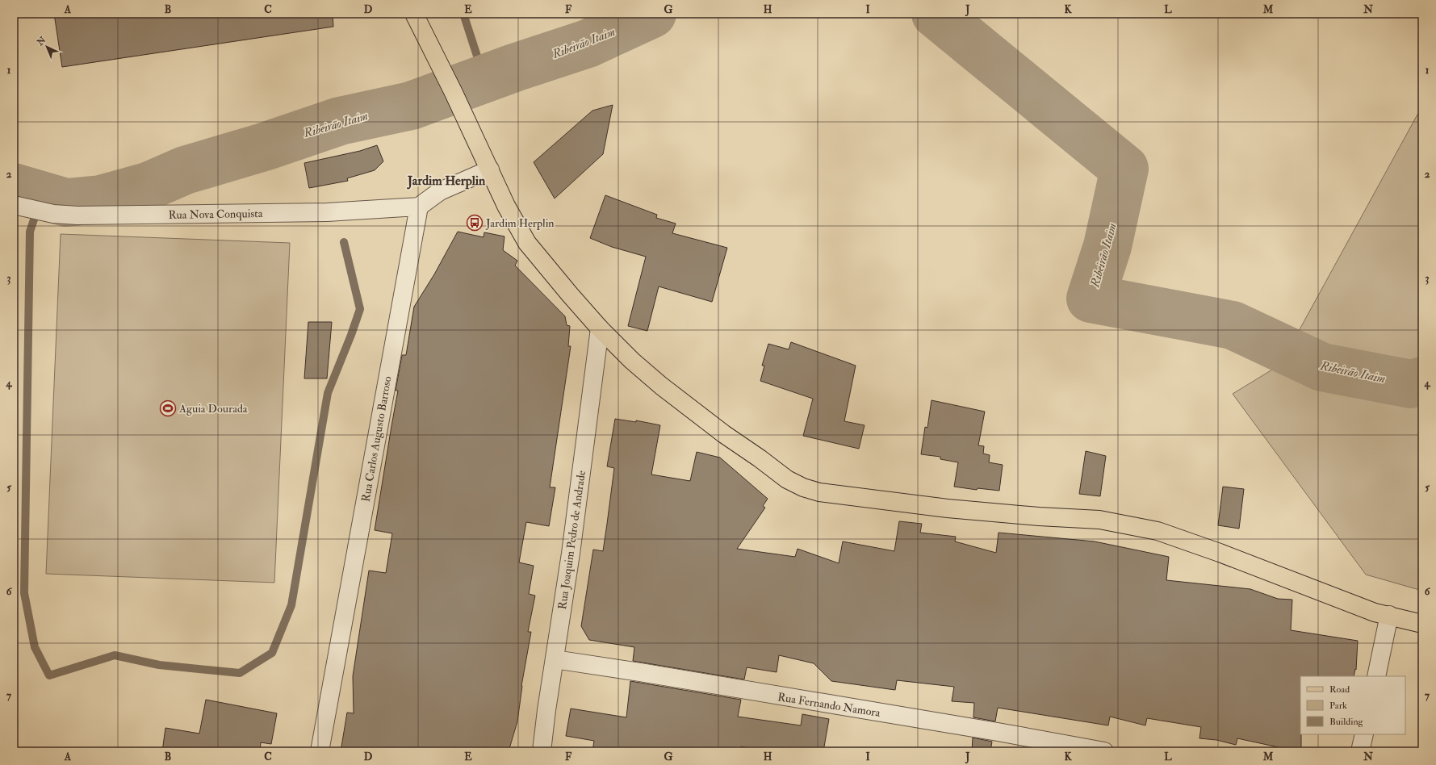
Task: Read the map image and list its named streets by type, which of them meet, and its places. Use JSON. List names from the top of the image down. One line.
{"streets":{"street":["Rua Nova Conquista","Rua Carlos Augusto Barroso","Rua Joaquim Pedro de Andrade","Rua Fernando Namora"]},"crossings":[["Rua Nova Conquista","Rua Carlos Augusto Barroso"],["Rua Joaquim Pedro de Andrade","Rua Fernando Namora"]],"districts":["Jardim Herplin"],"water":["Ribeirão Itaim"],"places":{"bus stop":["Jardim Herplin"],"sports":["Aguia Dourada"]},"legend":["Road","Park","Building"],"north":"top left","grid":{"columns":["A","B","C","D","E","F","G","H","I","J","K","L","M","N"],"rows":["1","2","3","4","5","6","7"]}}
